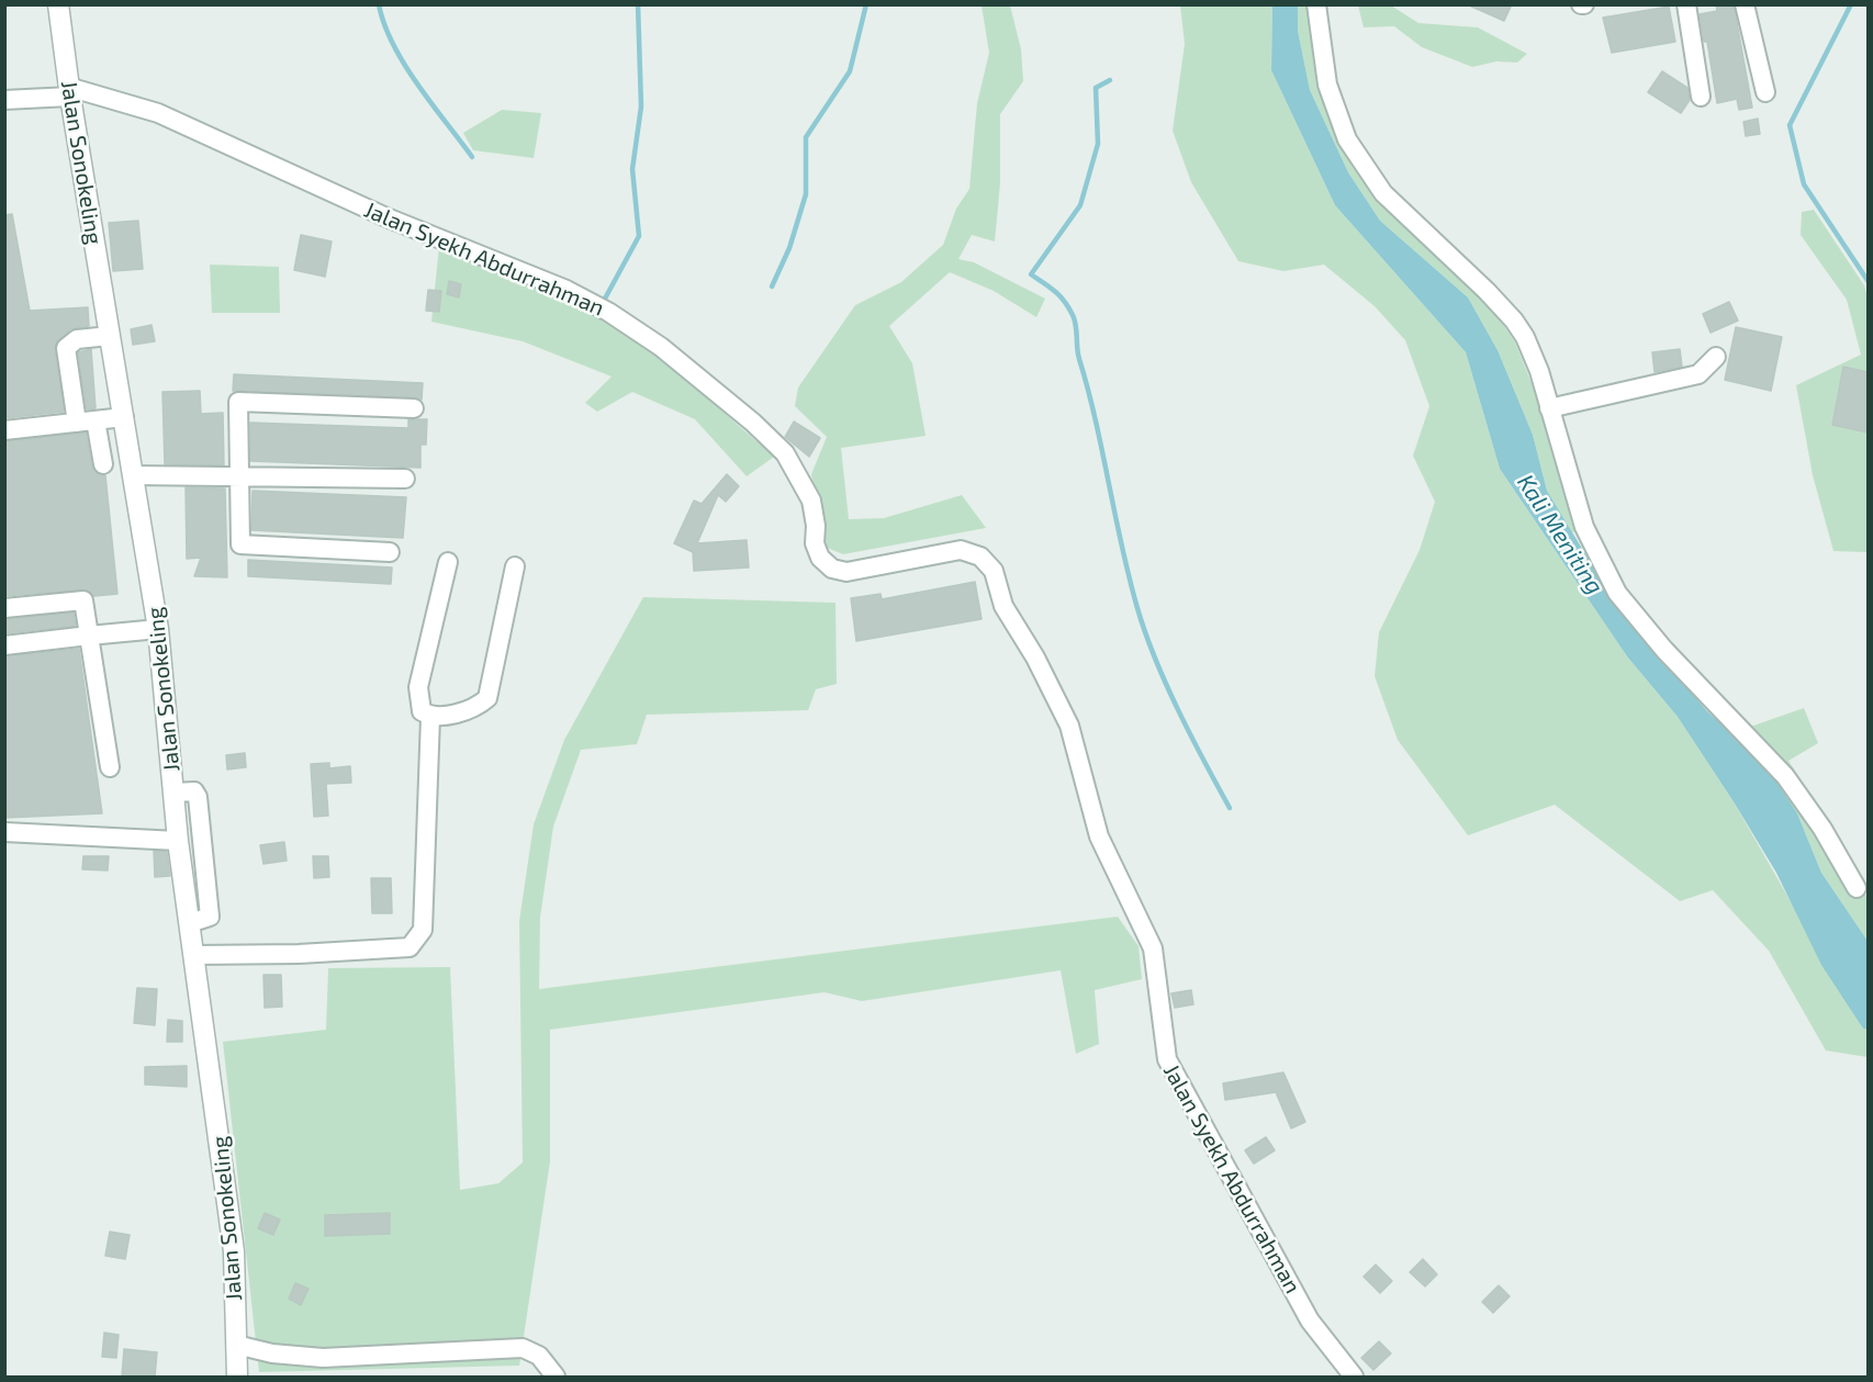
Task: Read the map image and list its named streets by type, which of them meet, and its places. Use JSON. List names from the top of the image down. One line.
{"streets":{"street":["Jalan Sonokeling","Jalan Syekh Abdurrahman"]},"crossings":[["Jalan Sonokeling","Jalan Syekh Abdurrahman"]],"water":["Kali Meniting"]}
